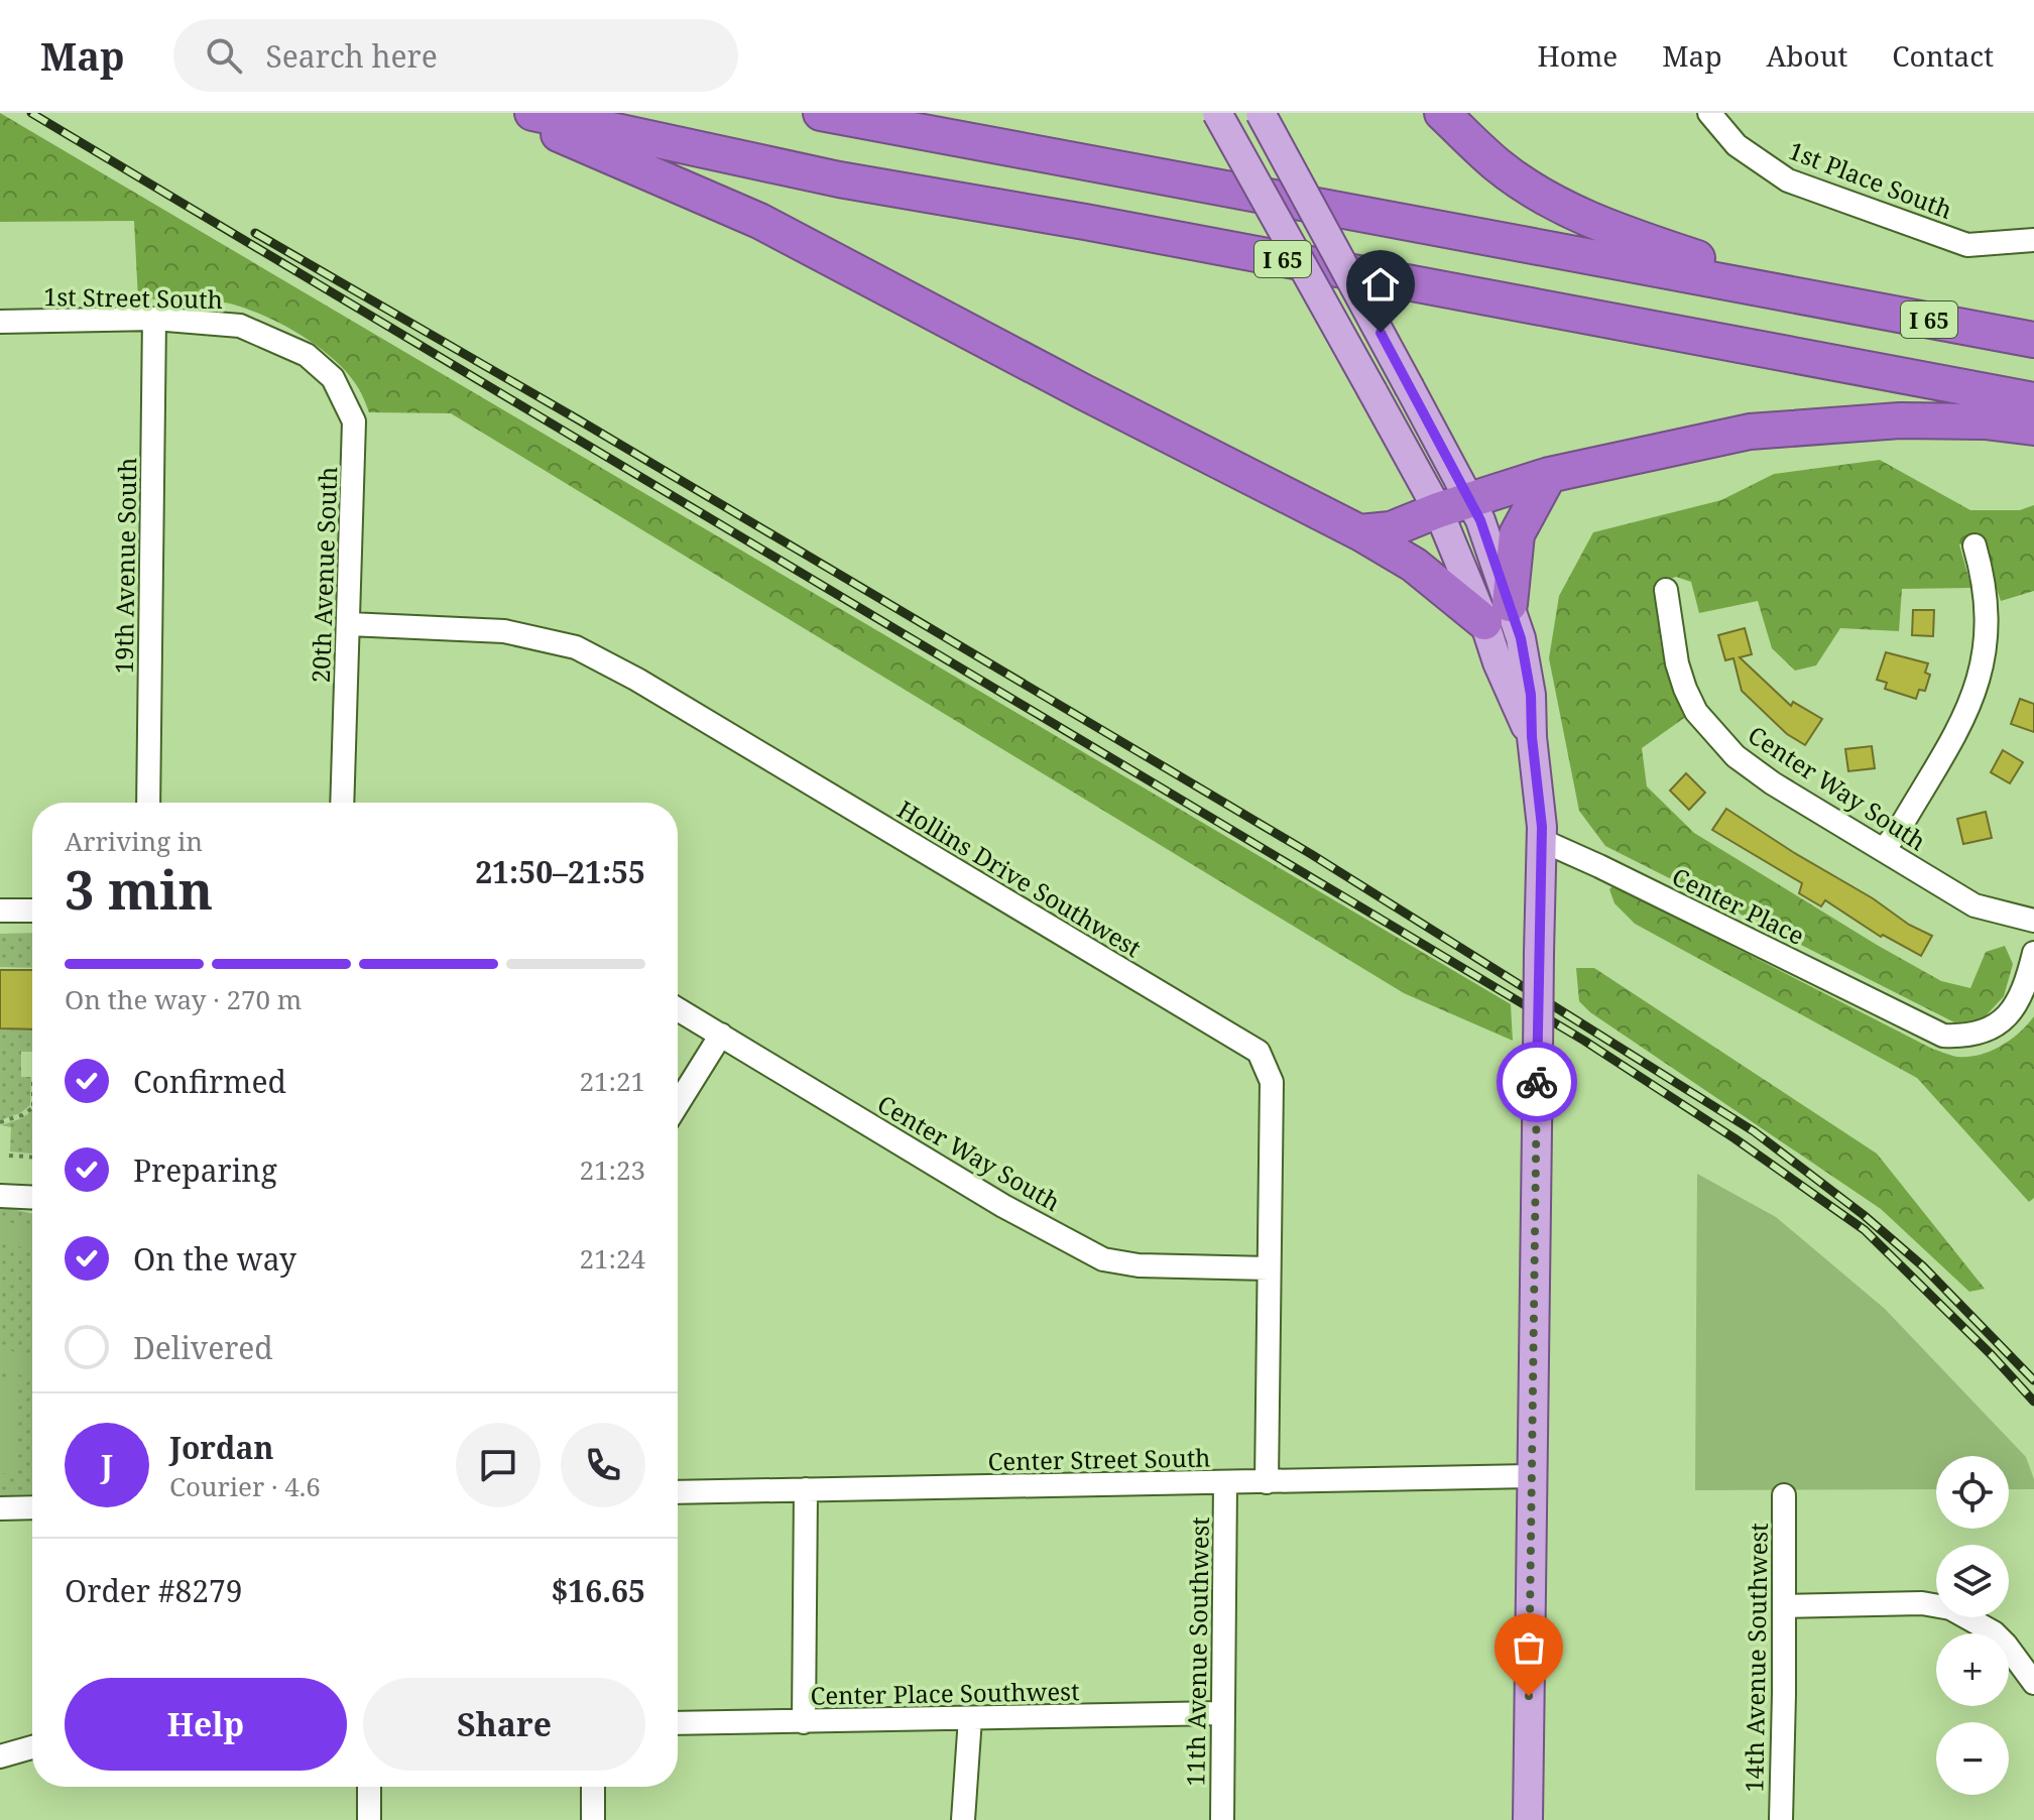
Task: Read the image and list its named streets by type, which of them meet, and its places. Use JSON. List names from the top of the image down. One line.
{"streets":{"highway":["I 65"],"street":["1st Place South","1st Street South","19th Avenue South","20th Avenue South","Center Way South","Hollins Drive Southwest","Center Place","Center Street South","11th Avenue Southwest","14th Avenue Southwest","Center Place Southwest"]},"crossings":[["1st Street South","19th Avenue South"],["1st Street South","20th Avenue South"],["20th Avenue South","Hollins Drive Southwest"],["Center Way South","Hollins Drive Southwest"],["Hollins Drive Southwest","Center Street South"],["Center Street South","11th Avenue Southwest"],["11th Avenue Southwest","Center Place Southwest"]],"page":{"header":"Map","search":"Search here","nav":["Home","Map","About","Contact"],"heading":["3 min","Arriving in","21:50–21:55"],"panel":["Jordan","Courier · 4.6","Order #8279","$16.65"],"bar":"On the way · 270 m","list":[["Confirmed","21:21"],["Preparing","21:23"],["On the way","21:24"],"Delivered"],"round":"J","map_buttons":["+","−"],"buttons":["Help","Share"]}}
